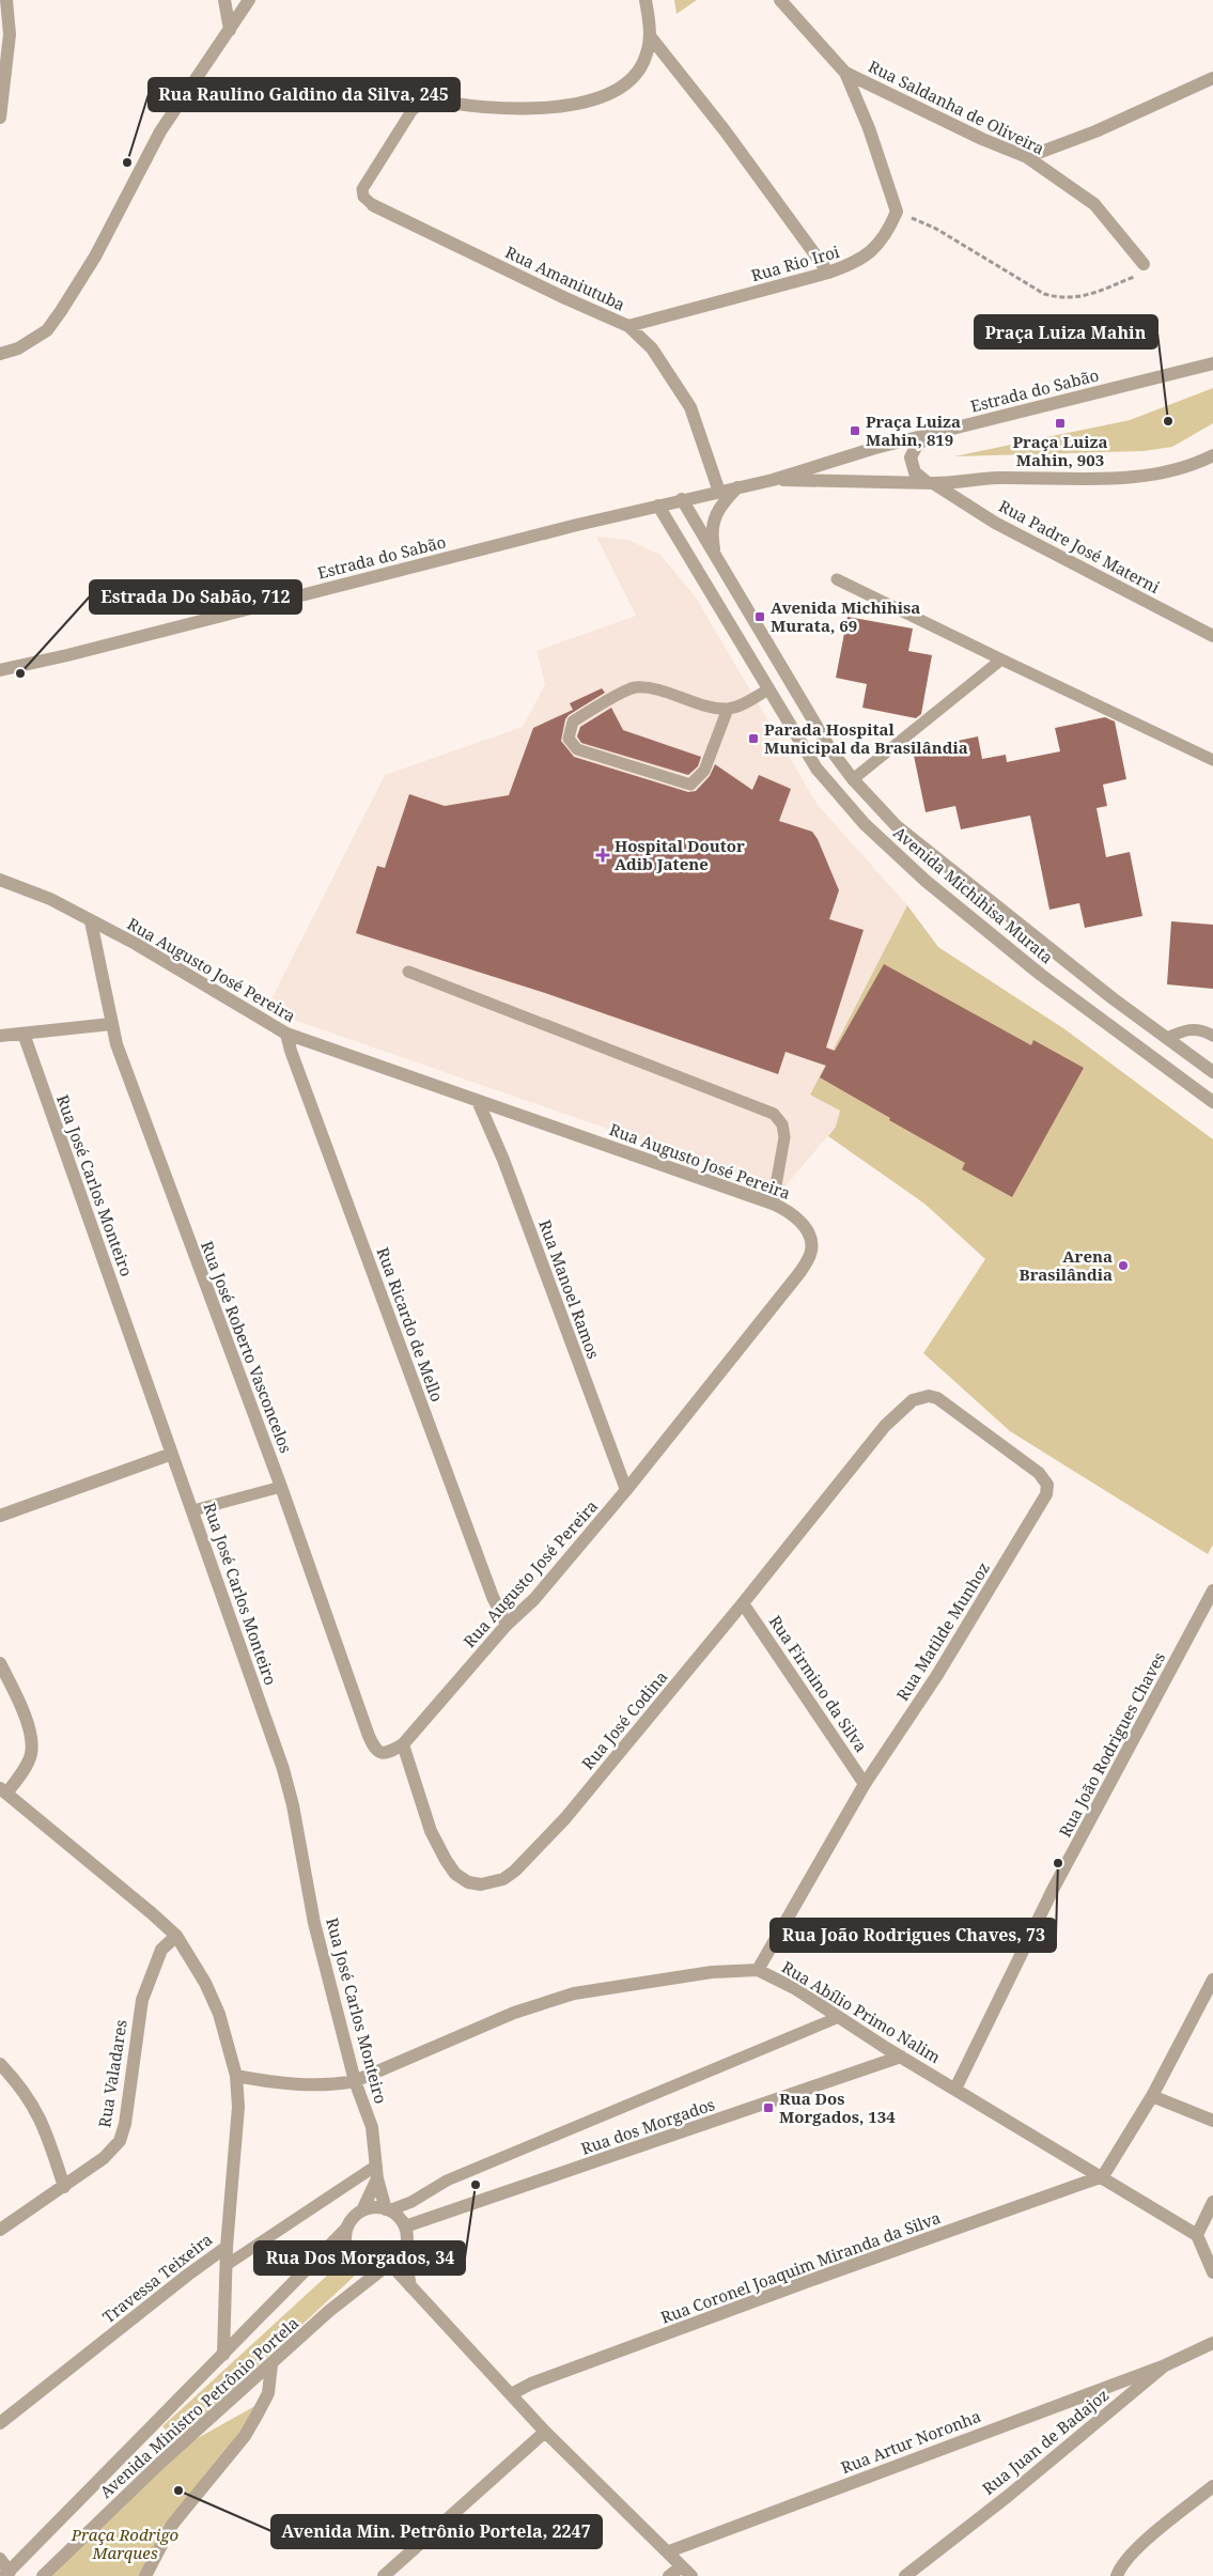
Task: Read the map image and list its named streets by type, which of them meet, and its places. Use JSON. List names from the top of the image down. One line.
{"streets":{"street":["Rua Saldanha de Oliveira","Rua Rio Iroi","Rua Amaniutuba","Estrada do Sabão","Rua Padre José Materni","Avenida Michihisa Murata","Rua Augusto José Pereira","Rua José Carlos Monteiro","Rua Manoel Ramos","Rua Ricardo de Mello","Rua José Roberto Vasconcelos","Rua Matilde Munhoz","Rua Firmino da Silva","Rua José Codina","Rua João Rodrigues Chaves","Rua Abílio Primo Nalim","Rua Valadares","Rua dos Morgados","Rua Coronel Joaquim Miranda da Silva","Travessa Teixeira","Avenida Ministro Petrônio Portela","Rua Artur Noronha","Rua Juan de Badajoz"]},"crossings":[["Rua Rio Iroi","Rua Amaniutuba"],["Rua Amaniutuba","Estrada do Sabão"],["Estrada do Sabão","Rua Padre José Materni"],["Estrada do Sabão","Avenida Michihisa Murata"],["Rua Augusto José Pereira","Rua Manoel Ramos"],["Rua Augusto José Pereira","Rua Ricardo de Mello"],["Rua Augusto José Pereira","Rua José Roberto Vasconcelos"],["Rua Augusto José Pereira","Rua José Codina"],["Rua José Carlos Monteiro","Rua Abílio Primo Nalim"],["Rua José Carlos Monteiro","Rua dos Morgados"],["Rua José Carlos Monteiro","Avenida Ministro Petrônio Portela"],["Rua José Roberto Vasconcelos","Rua José Codina"],["Rua Matilde Munhoz","Rua Firmino da Silva"],["Rua Matilde Munhoz","Rua José Codina"],["Rua Matilde Munhoz","Rua Abílio Primo Nalim"],["Rua Firmino da Silva","Rua José Codina"],["Rua João Rodrigues Chaves","Rua Abílio Primo Nalim"],["Rua Abílio Primo Nalim","Rua dos Morgados"],["Rua Abílio Primo Nalim","Rua Coronel Joaquim Miranda da Silva"],["Rua Abílio Primo Nalim","Travessa Teixeira"],["Rua Valadares","Travessa Teixeira"],["Rua dos Morgados","Avenida Ministro Petrônio Portela"],["Travessa Teixeira","Avenida Ministro Petrônio Portela"],["Rua Artur Noronha","Rua Juan de Badajoz"]],"parks":["Praça Rodrigo Marques"],"places":{"other":["Rua Raulino Galdino da Silva, 245","Praça Luiza Mahin","Estrada Do Sabão, 712","Arena Brasilândia","Rua João Rodrigues Chaves, 73","Rua Dos Morgados, 34","Avenida Min. Petrônio Portela, 2247"],"transit":["Praça Luiza Mahin, 903","Praça Luiza Mahin, 819","Avenida Michihisa Murata, 69","Parada Hospital Municipal da Brasilândia","Rua Dos Morgados, 134"],"health":["Hospital Doutor Adib Jatene"]}}
